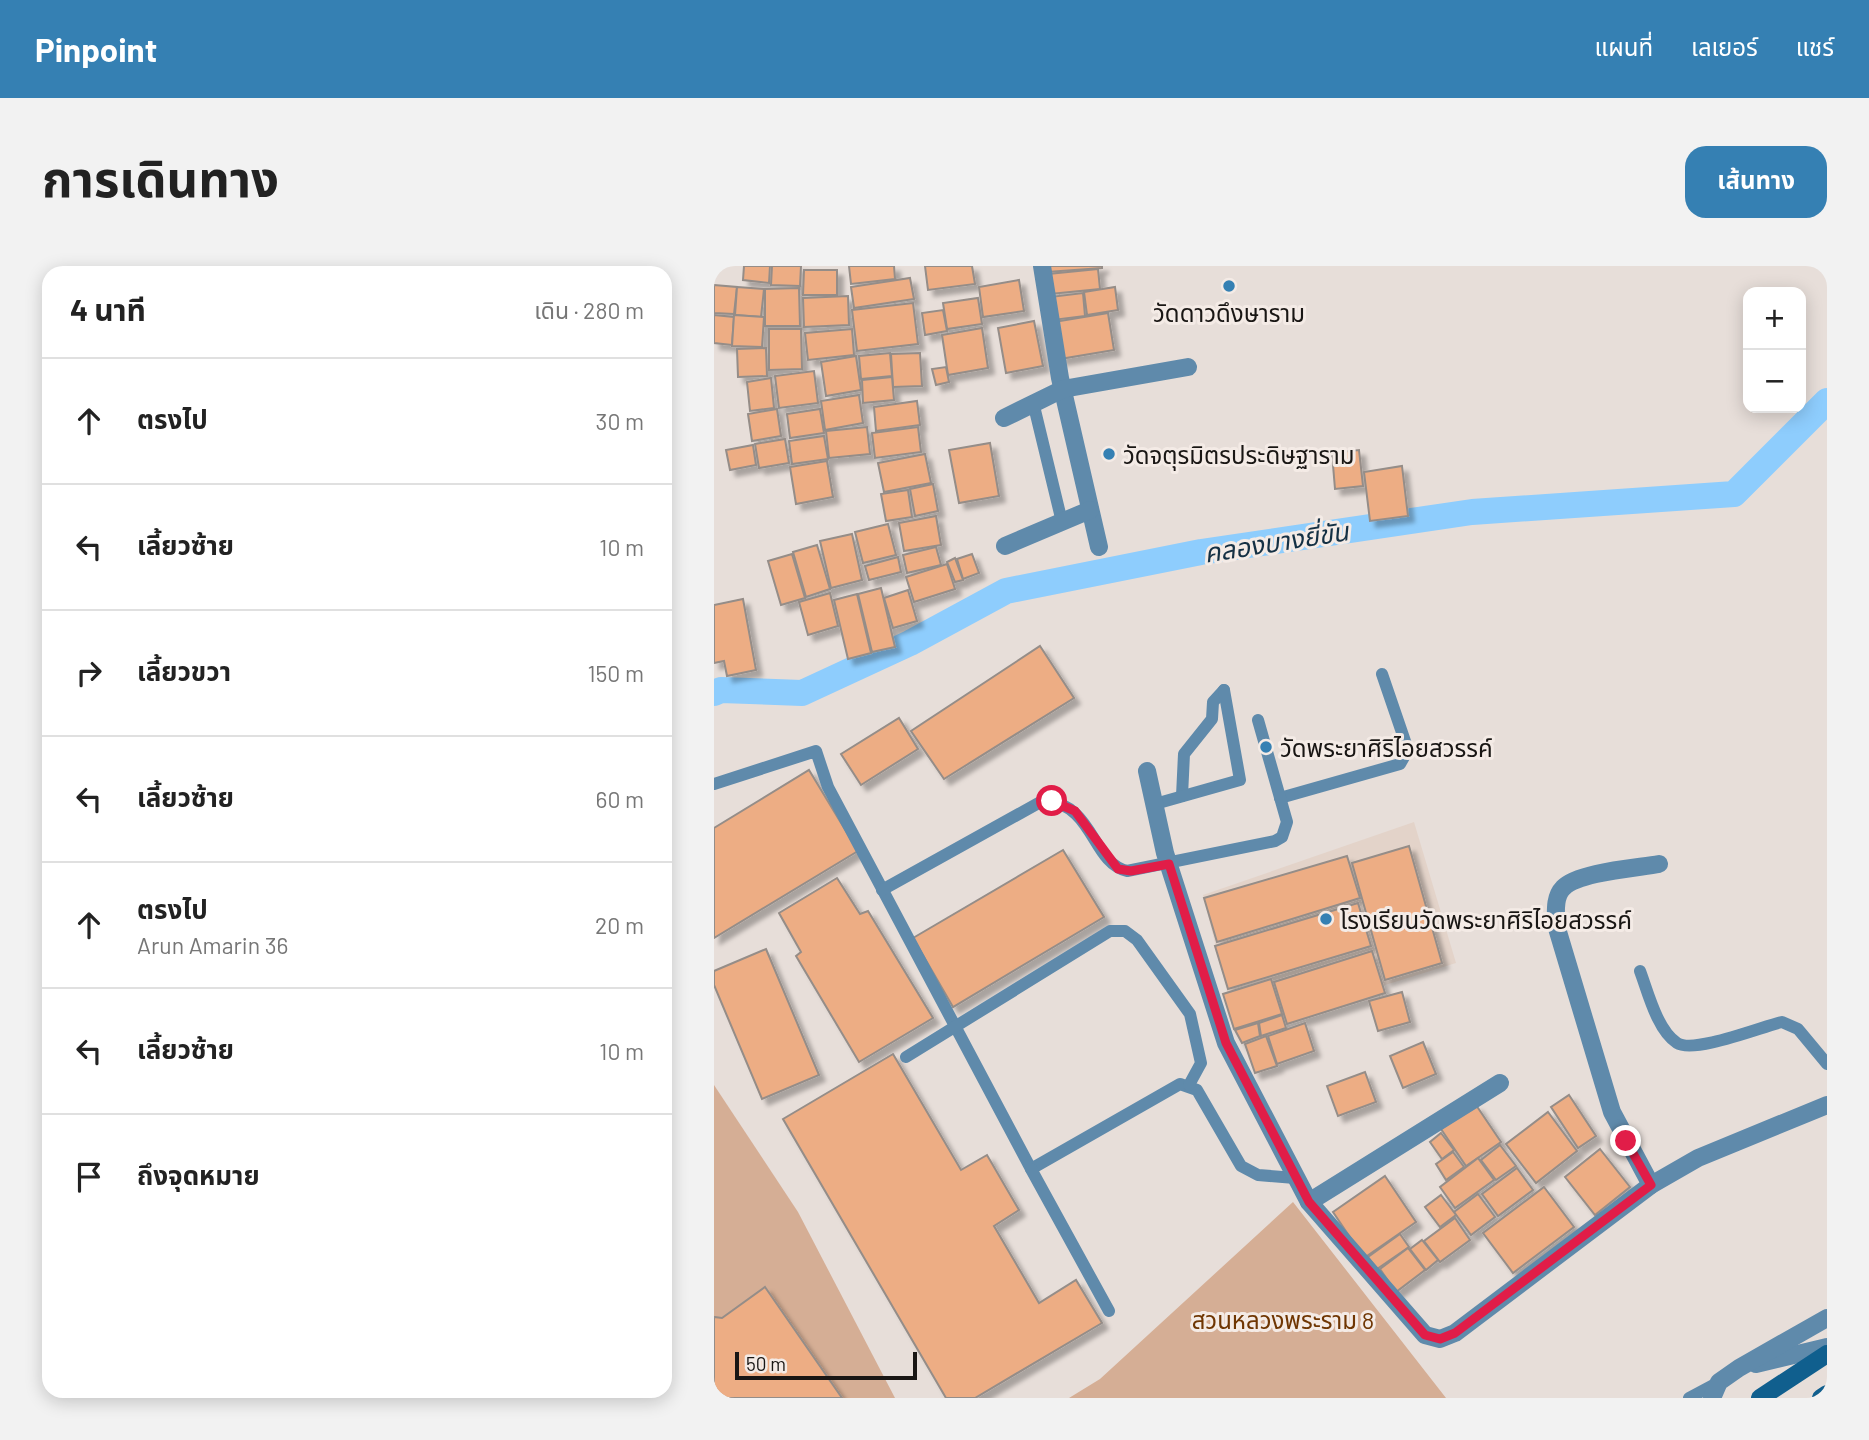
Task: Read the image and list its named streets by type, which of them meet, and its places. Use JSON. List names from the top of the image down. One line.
{"water":["คลองบางยี่ขัน"],"parks":["สวนหลวงพระราม 8"],"places":["วัดดาวดึงษาราม","วัดจตุรมิตรประดิษฐาราม","วัดพระยาศิริไอยสวรรค์","โรงเรียนวัดพระยาศิริไอยสวรรค์"],"scale_bar":"50 m","page":{"header":"Pinpoint","nav":["แผนที่","เลเยอร์","แชร์"],"title":"การเดินทาง","buttons":"เส้นทาง","heading":["4 นาที","เดิน · 280 m"],"map_buttons":["+","−"],"list":[["ตรงไป","30 m"],["เลี้ยวซ้าย","10 m"],["เลี้ยวขวา","150 m"],["เลี้ยวซ้าย","60 m"],["ตรงไป","Arun Amarin 36","20 m"],["เลี้ยวซ้าย","10 m"],"ถึงจุดหมาย"],"scale":"50 m"}}
